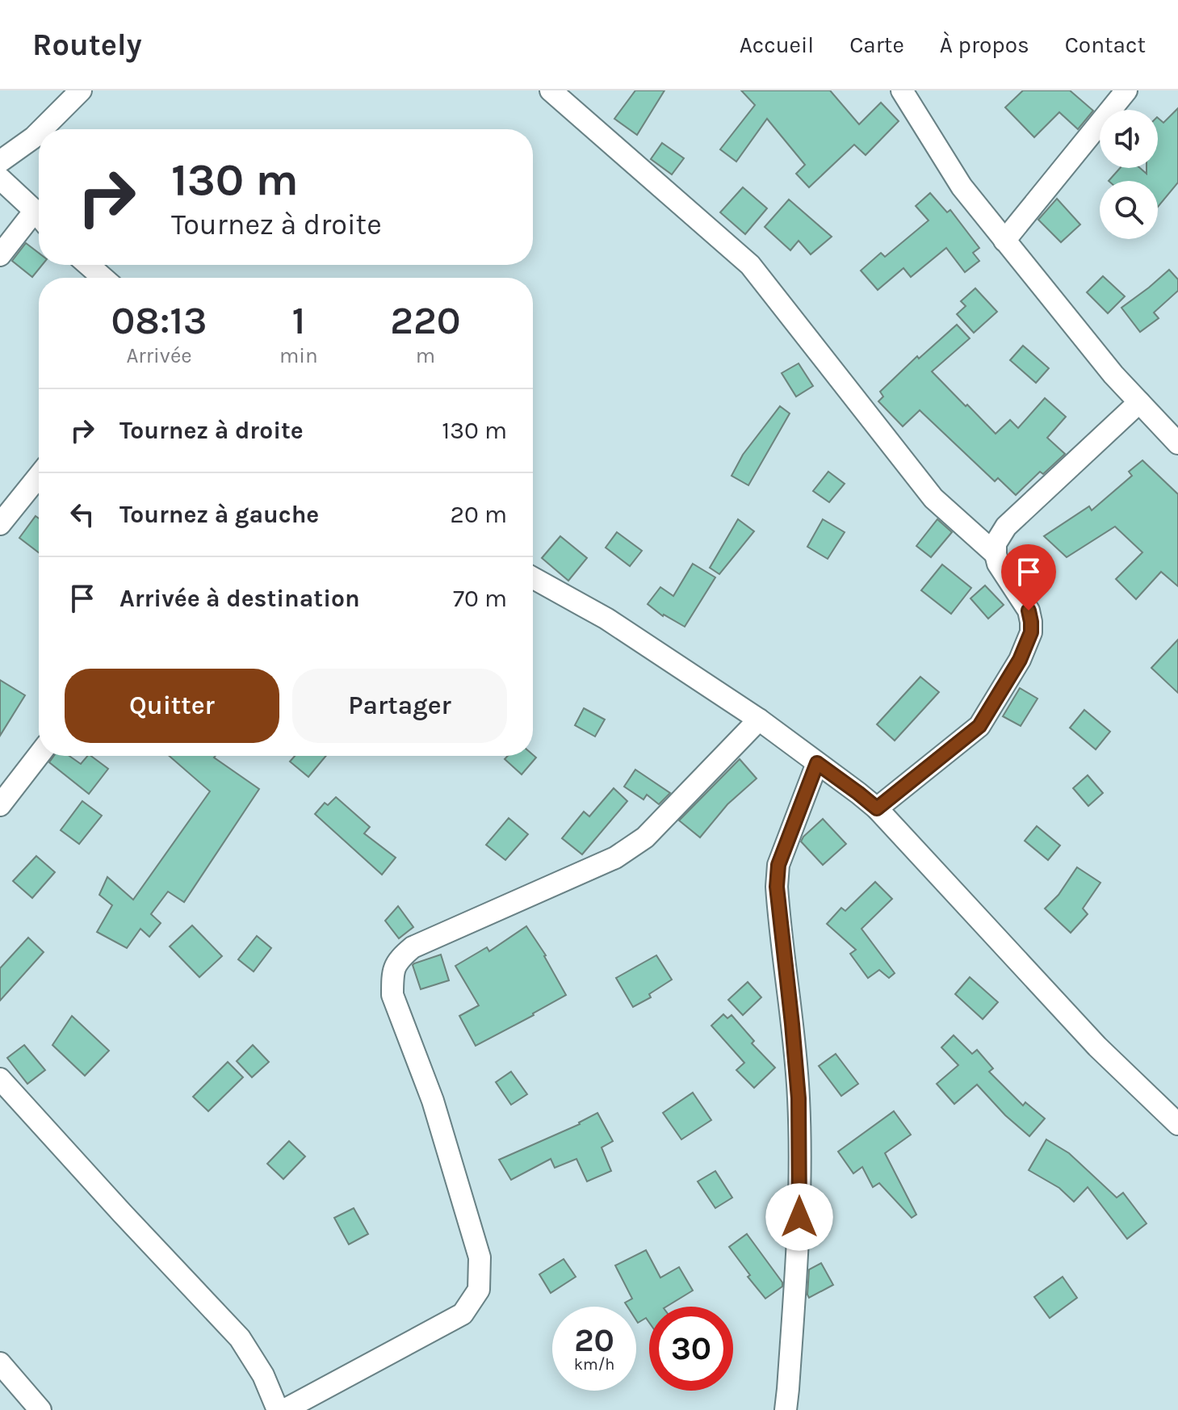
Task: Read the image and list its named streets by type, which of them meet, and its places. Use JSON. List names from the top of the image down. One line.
{"page":{"header":"Routely","nav":["Accueil","Carte","À propos","Contact"],"turn":["130 m","Tournez à droite"],"eta":["08:13","Arrivée","1","min","220","m"],"list":[{"name":"Tournez à droite","value":"130 m"},{"name":"Tournez à gauche","value":"20 m"},{"name":"Arrivée à destination","value":"70 m"}],"buttons":["Quitter","Partager"],"speed":"20 km/h","limit":"30"}}
